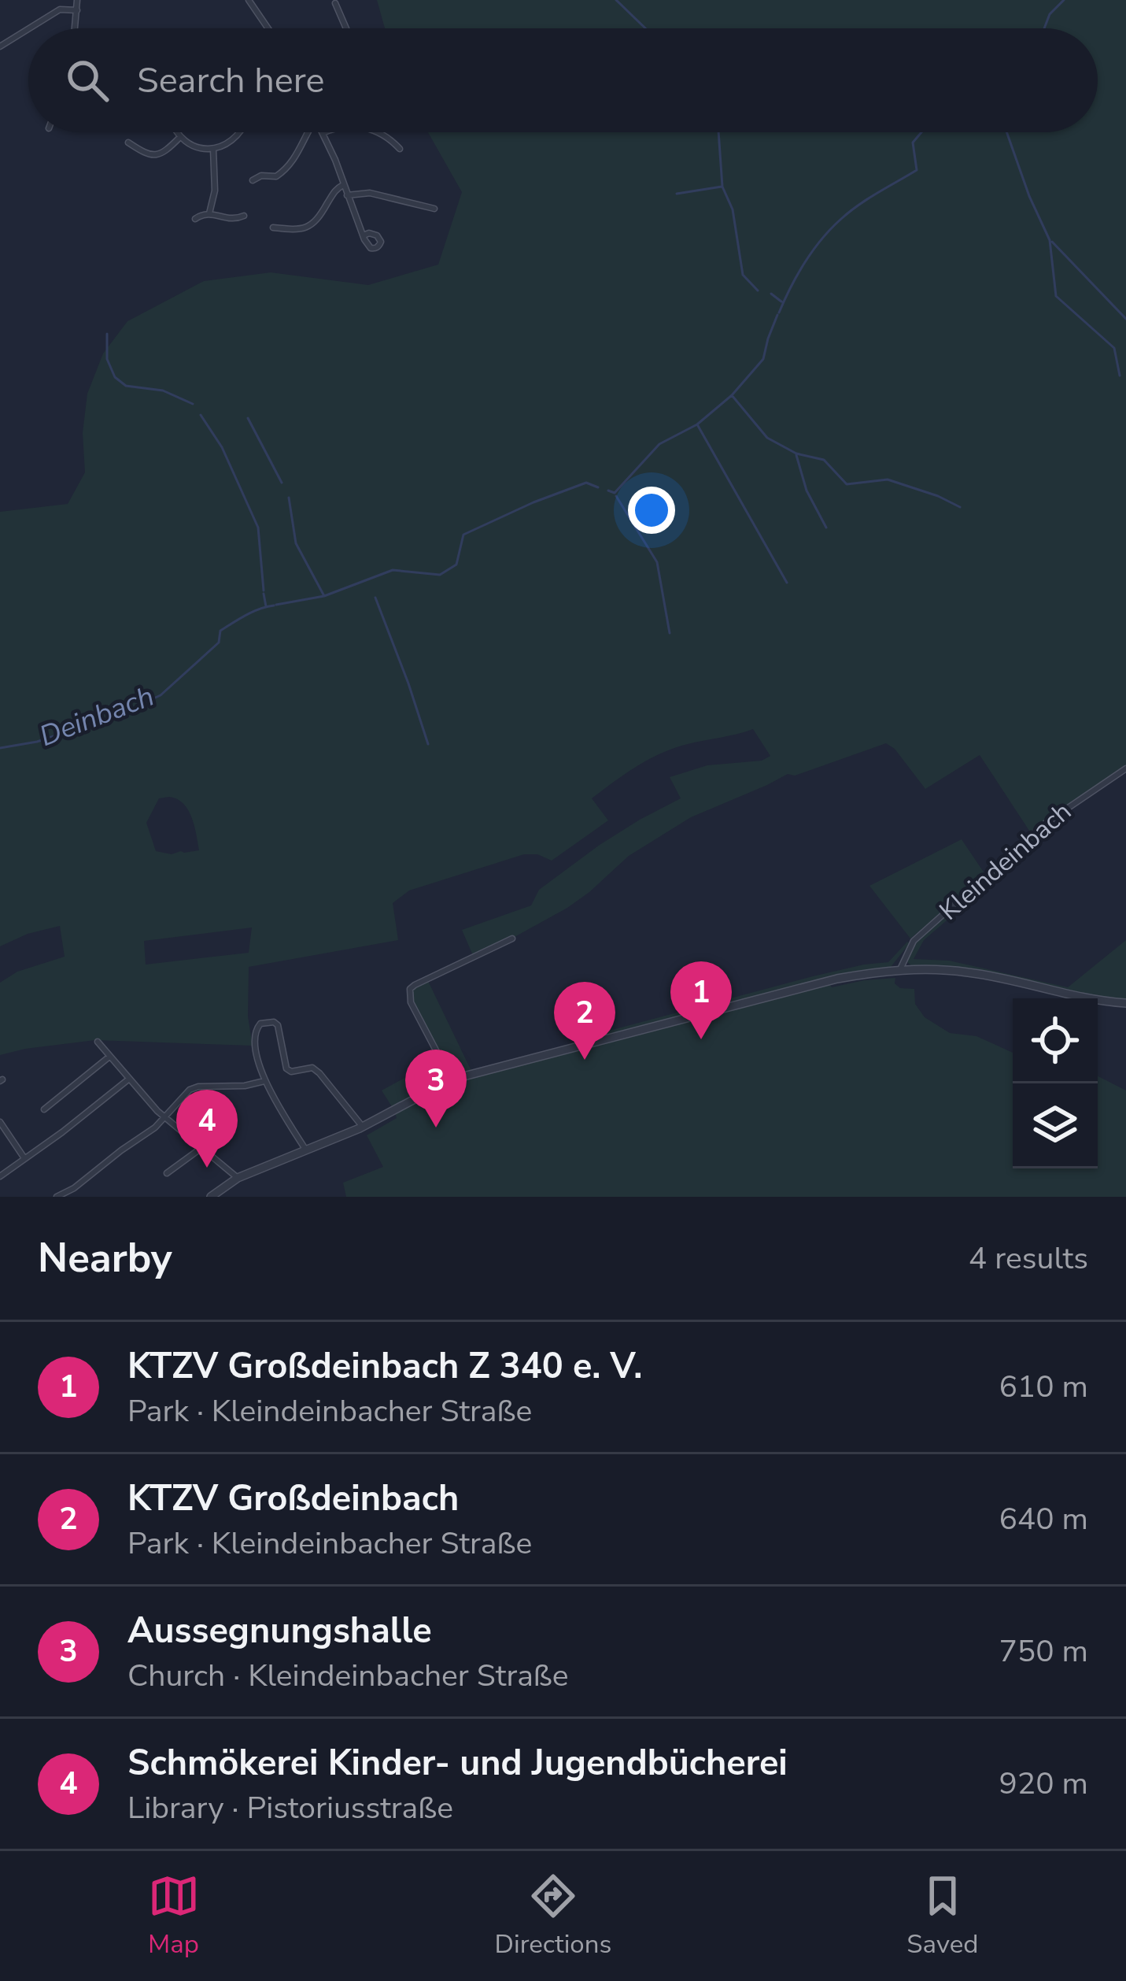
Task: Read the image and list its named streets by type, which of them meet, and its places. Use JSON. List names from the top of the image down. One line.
{"streets":{"street":["Kleindeinbach"]},"water":["Deinbach"],"page":{"search":"Search here","pins":["1","2","3","4"],"heading":["Nearby","4 results"],"list":[{"mark":"1","name":"KTZV Großdeinbach Z 340 e. V.","note":"Park · Kleindeinbacher Straße","value":"610 m"},{"mark":"2","name":"KTZV Großdeinbach","note":"Park · Kleindeinbacher Straße","value":"640 m"},{"mark":"3","name":"Aussegnungshalle","note":"Church · Kleindeinbacher Straße","value":"750 m"},{"mark":"4","name":"Schmökerei Kinder- und Jugendbücherei","note":"Library · Pistoriusstraße","value":"920 m"}],"nav":["Map","Directions","Saved"]}}
